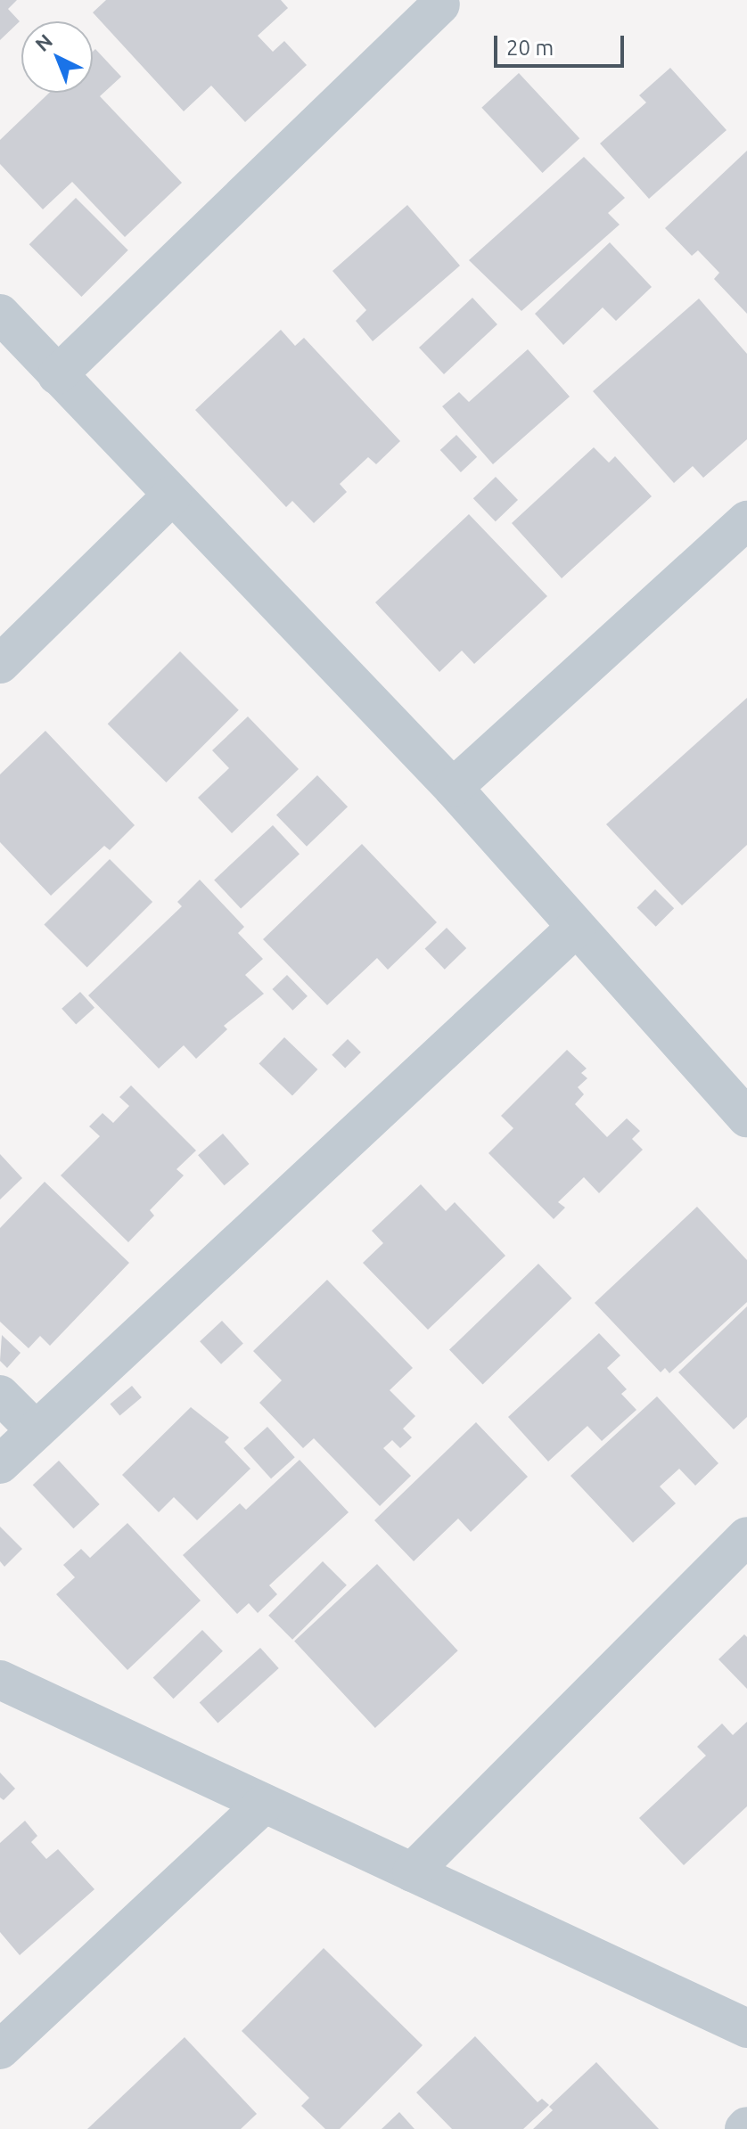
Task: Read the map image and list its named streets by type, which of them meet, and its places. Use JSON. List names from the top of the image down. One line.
{"scale_bar":"20 m","north":"top left"}
